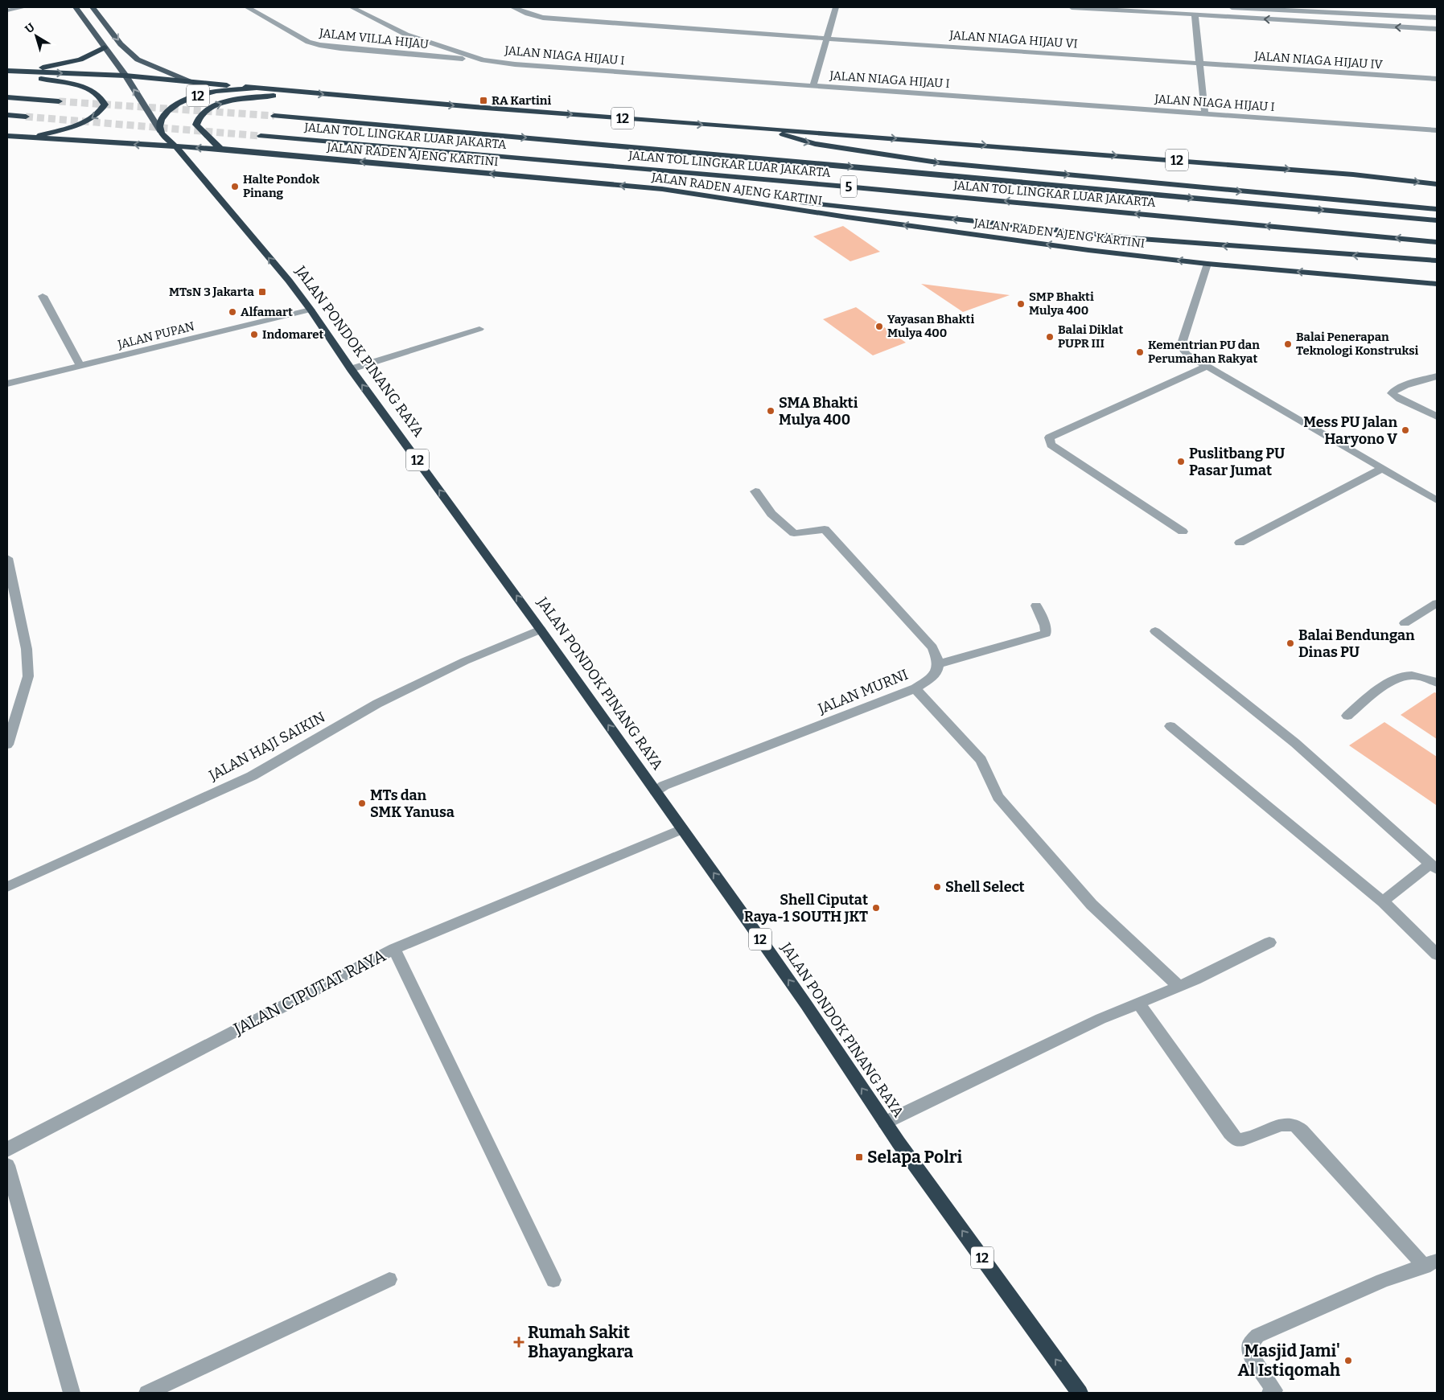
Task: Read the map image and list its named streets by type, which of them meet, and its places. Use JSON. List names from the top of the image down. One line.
{"streets":{"highway":["12","JALAN TOL LINGKAR LUAR JAKARTA","JALAN RADEN AJENG KARTINI","5","JALAN PONDOK PINANG RAYA"],"street":["JALAM VILLA HIJAU","JALAN NIAGA HIJAU VI","JALAN NIAGA HIJAU I","JALAN NIAGA HIJAU IV","JALAN PUPAN","JALAN MURNI","JALAN HAJI SAIKIN","JALAN CIPUTAT RAYA"]},"crossings":[["JALAM VILLA HIJAU","JALAN NIAGA HIJAU I"],["JALAN NIAGA HIJAU VI","JALAN NIAGA HIJAU IV"],["12","JALAN PONDOK PINANG RAYA"],["JALAN RADEN AJENG KARTINI","JALAN PONDOK PINANG RAYA"],["JALAN PUPAN","JALAN PONDOK PINANG RAYA"],["JALAN PONDOK PINANG RAYA","JALAN MURNI"],["JALAN PONDOK PINANG RAYA","JALAN HAJI SAIKIN"]],"one_way":["JALAN PONDOK PINANG RAYA"],"places":{"transit":["RA Kartini","MTsN 3 Jakarta","Selapa Polri"],"other":["Halte Pondok Pinang","SMP Bhakti Mulya 400","Alfamart","Yayasan Bhakti Mulya 400","Indomaret","Balai Diklat PUPR III","Balai Penerapan Teknologi Konstruksi","Kementrian PU dan Perumahan Rakyat","SMA Bhakti Mulya 400","Mess PU Jalan Haryono V","Puslitbang PU Pasar Jumat","Balai Bendungan Dinas PU","MTs dan SMK Yanusa","Shell Select","Shell Ciputat Raya-1 SOUTH JKT","Masjid Jami' Al Istiqomah"],"health":["Rumah Sakit Bhayangkara"]},"north":"top left"}
